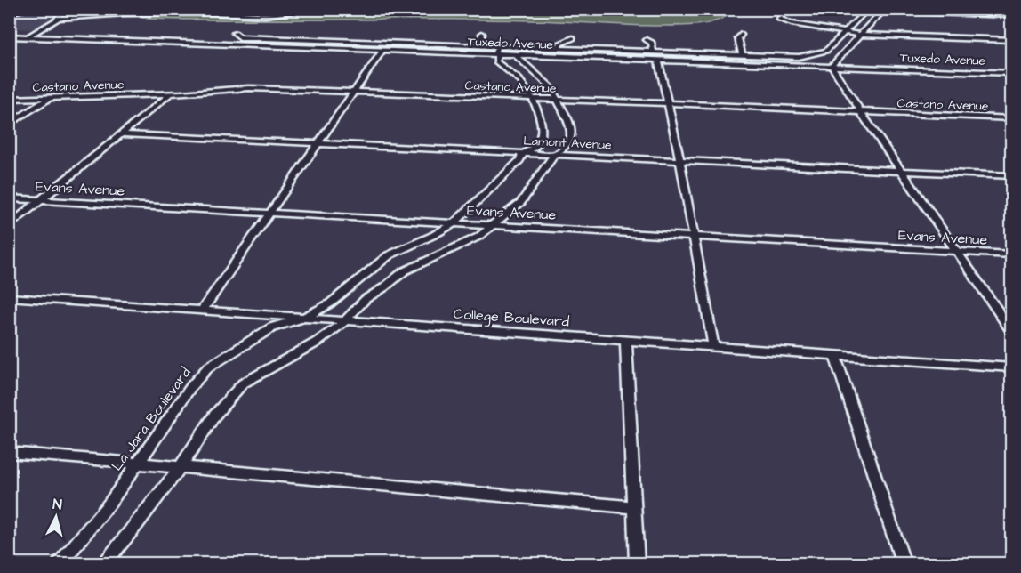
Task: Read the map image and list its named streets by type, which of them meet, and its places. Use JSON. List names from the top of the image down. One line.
{"streets":{"street":["Tuxedo Avenue","Castano Avenue","Lamont Avenue","Evans Avenue","College Boulevard","La Jara Boulevard"]},"crossings":[["Tuxedo Avenue","La Jara Boulevard"],["Castano Avenue","La Jara Boulevard"],["Lamont Avenue","La Jara Boulevard"],["Evans Avenue","La Jara Boulevard"],["College Boulevard","La Jara Boulevard"]],"north":"top"}
